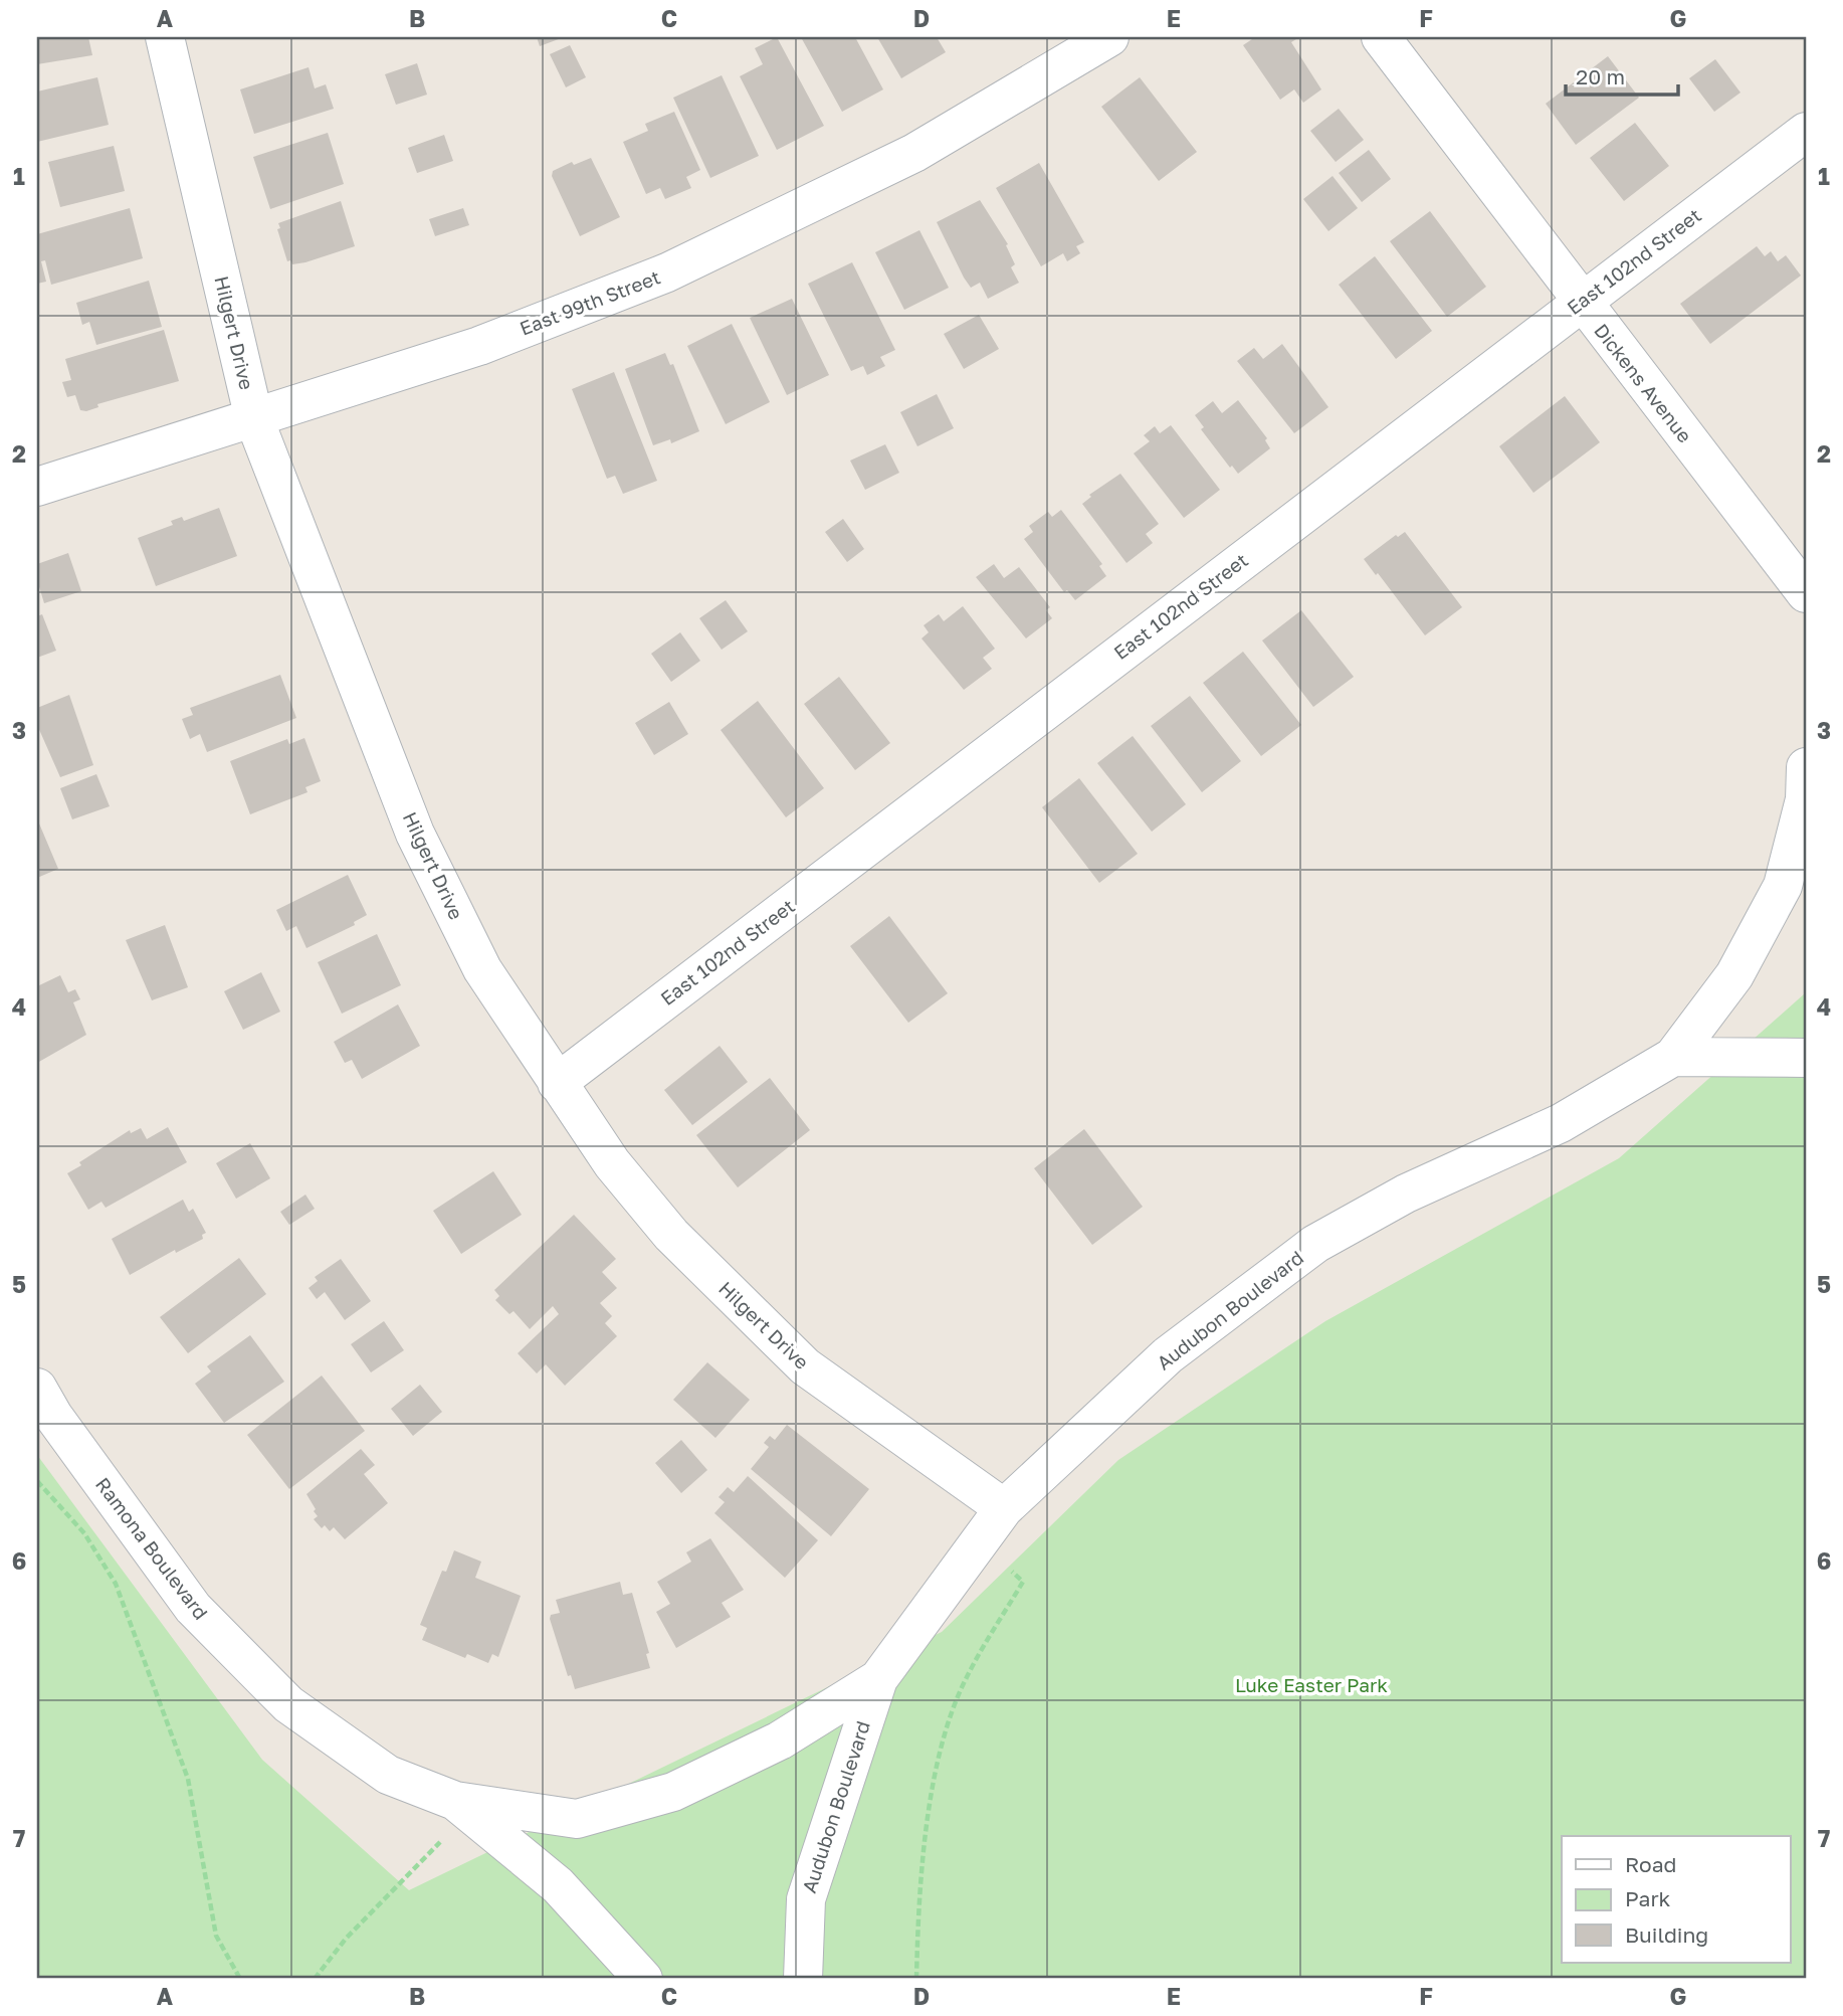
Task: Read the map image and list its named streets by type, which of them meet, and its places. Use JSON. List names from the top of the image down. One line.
{"streets":{"street":["East 102nd Street","East 99th Street","Hilgert Drive","Dickens Avenue","Audubon Boulevard","Ramona Boulevard"]},"crossings":[["East 102nd Street","Hilgert Drive"],["East 102nd Street","Dickens Avenue"],["East 99th Street","Hilgert Drive"],["Hilgert Drive","Audubon Boulevard"],["Audubon Boulevard","Ramona Boulevard"]],"parks":["Luke Easter Park"],"legend":["Road","Park","Building"],"scale_bar":"20 m","grid":{"columns":["A","B","C","D","E","F","G"],"rows":["1","2","3","4","5","6","7"]}}
